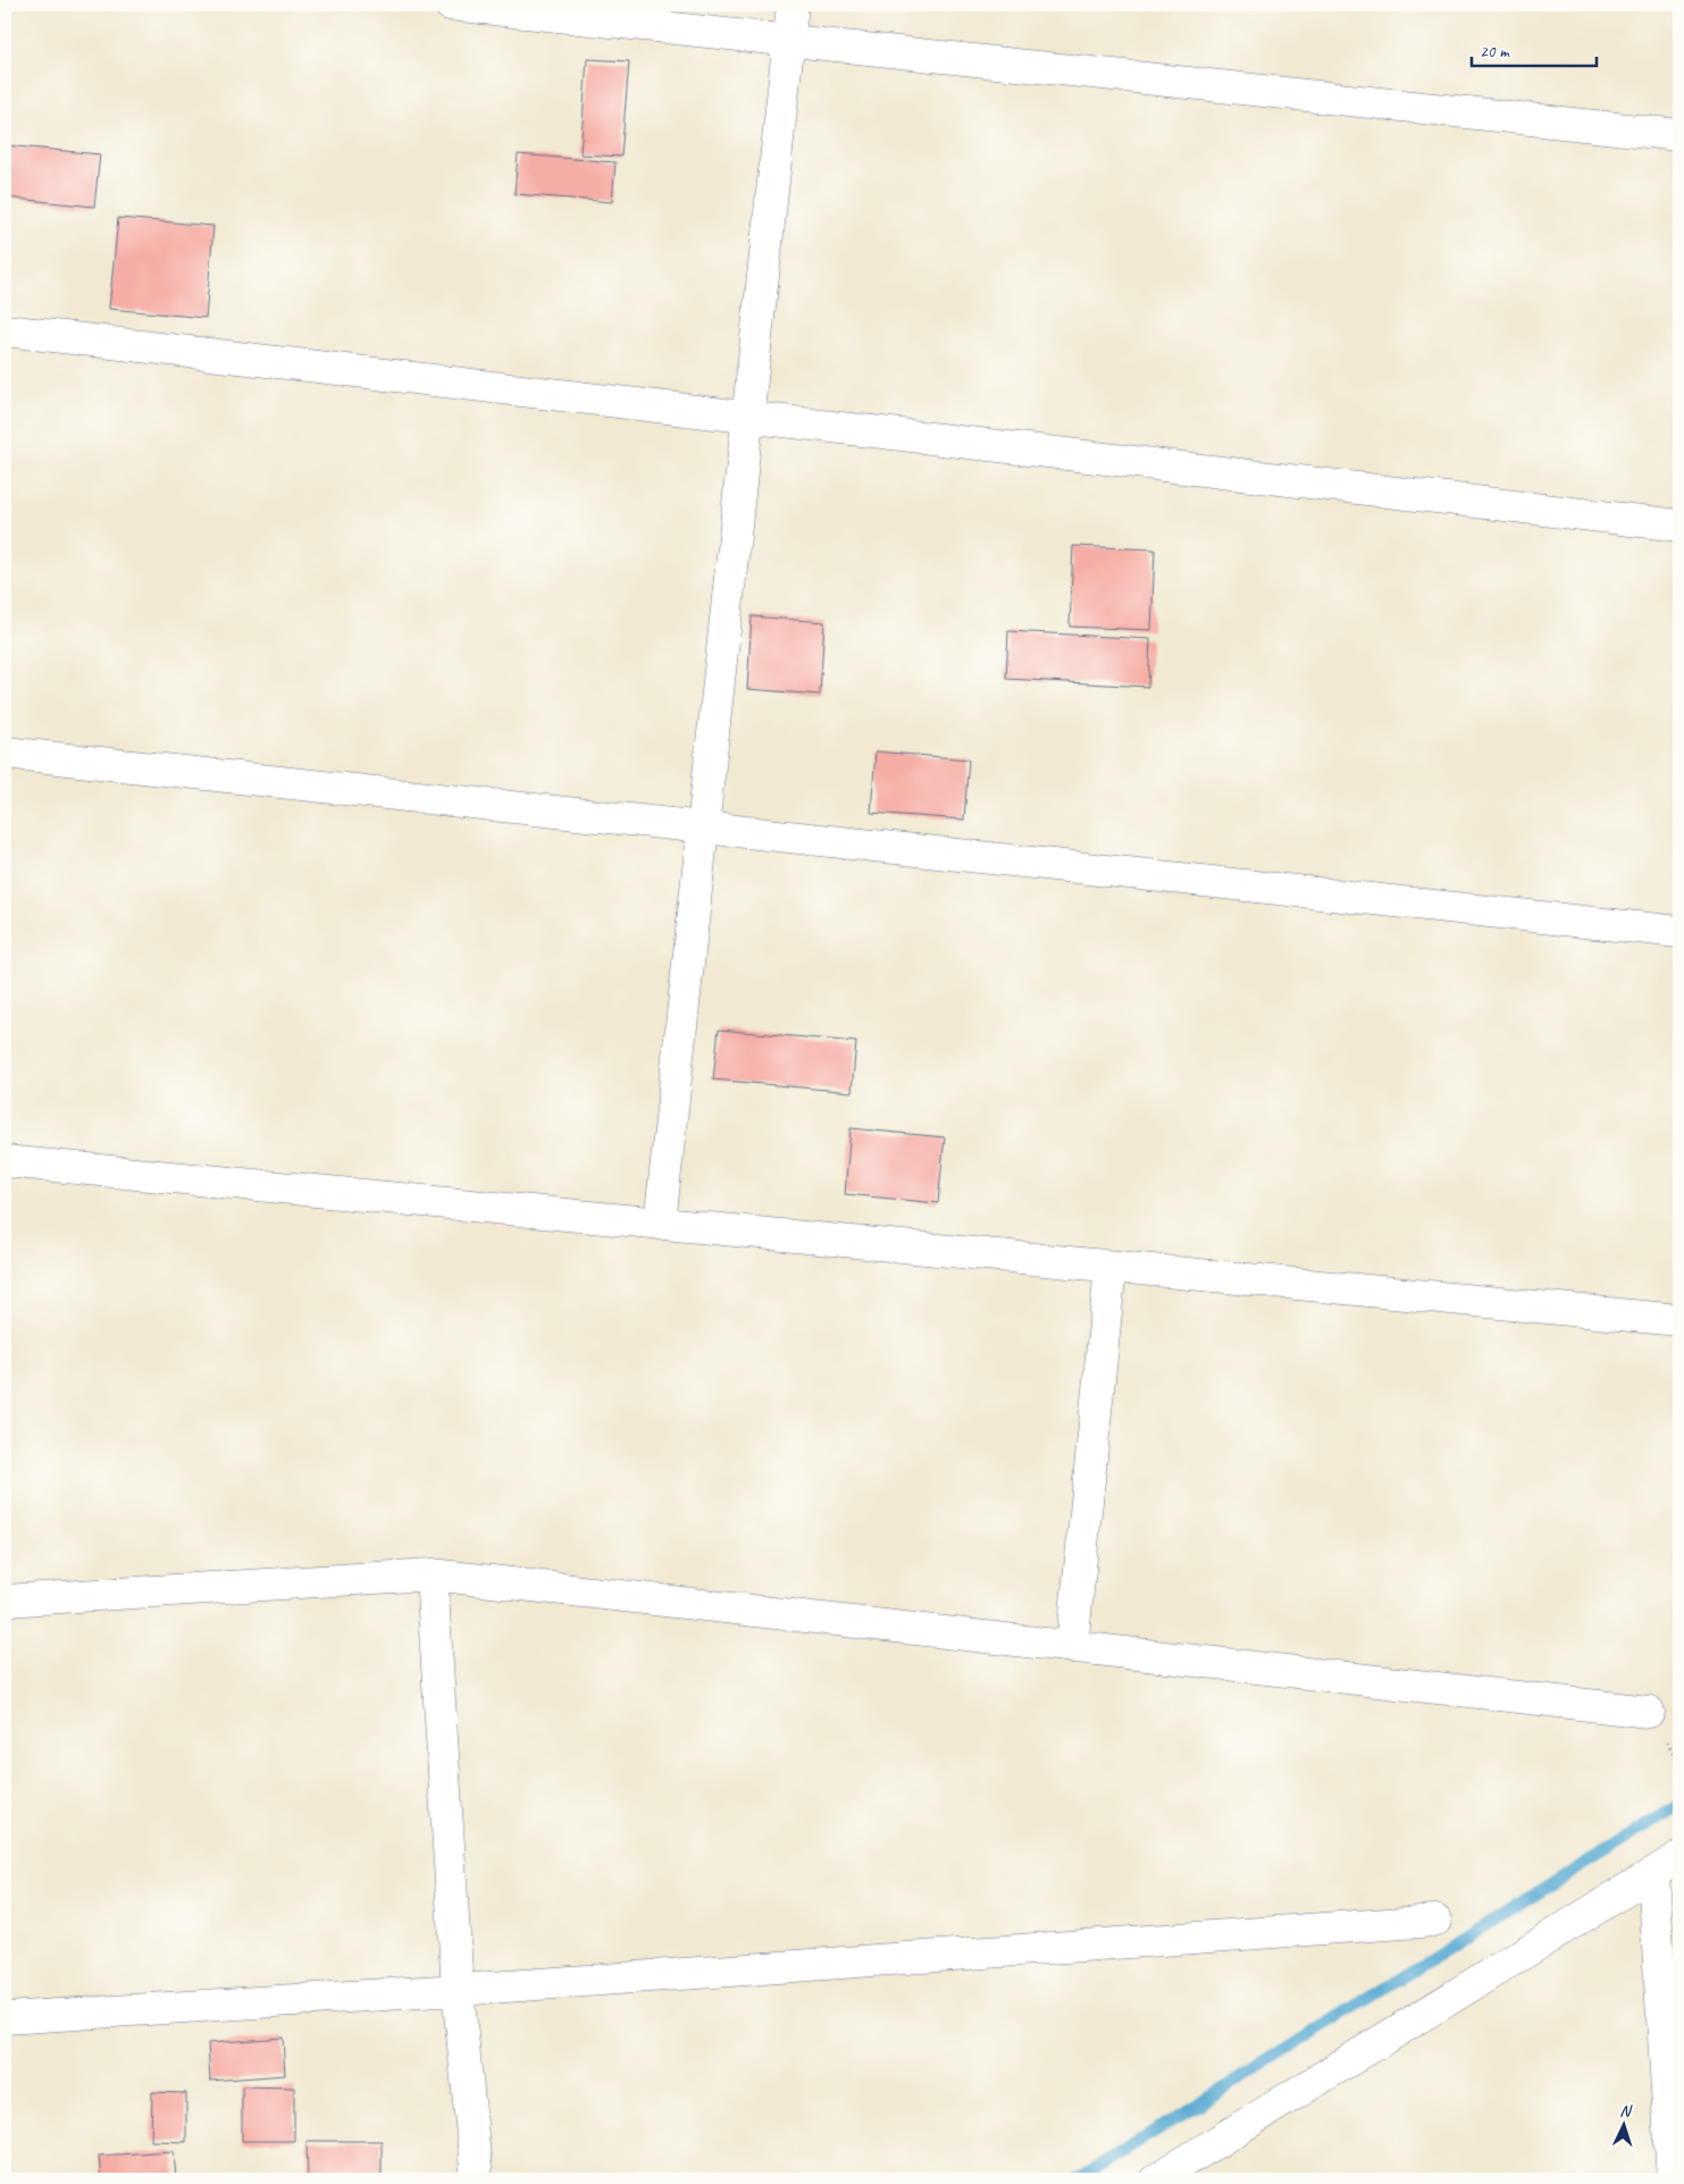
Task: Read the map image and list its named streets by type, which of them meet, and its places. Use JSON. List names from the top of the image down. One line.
{"scale_bar":"20 m","north":"top"}
